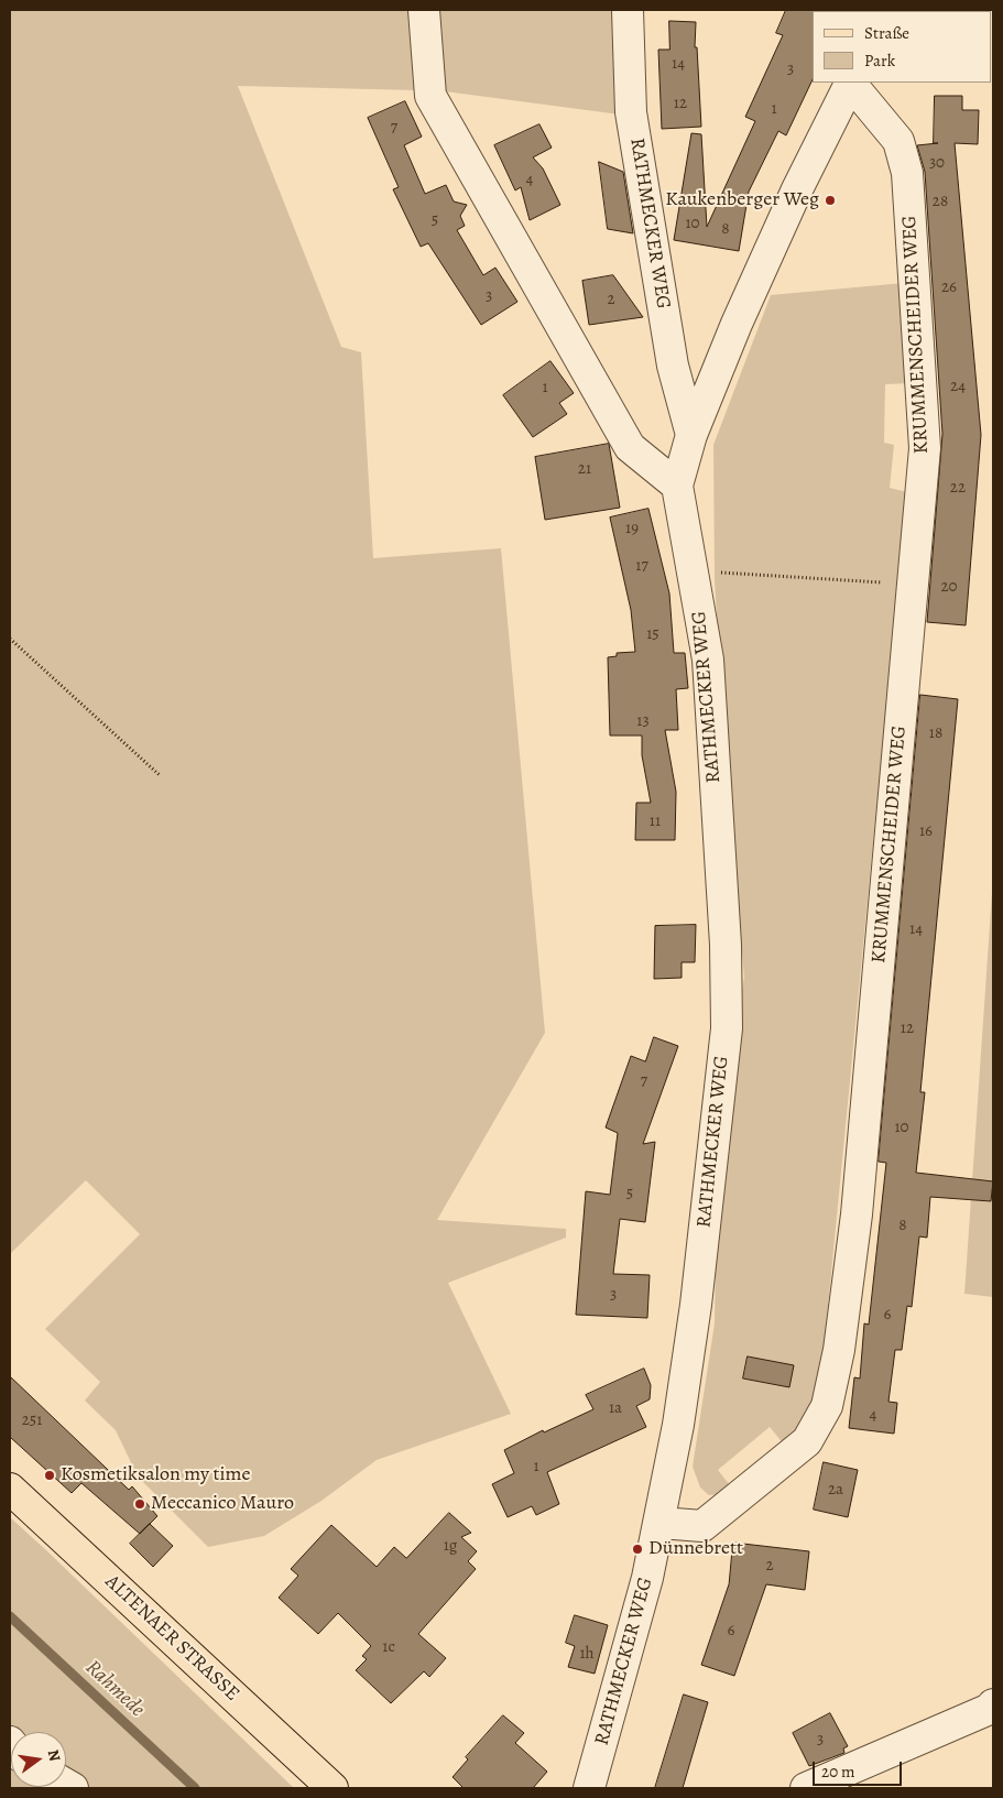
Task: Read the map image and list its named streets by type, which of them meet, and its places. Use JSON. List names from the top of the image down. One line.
{"streets":{"main road":["ALTENAER STRASSE"],"street":["RATHMECKER WEG","KRUMMENSCHEIDER WEG"]},"crossings":[["RATHMECKER WEG","KRUMMENSCHEIDER WEG"]],"water":["Rahmede"],"places":["Kaukenberger Weg","Kosmetiksalon my time","Meccanico Mauro","Dünnebrett"],"house_numbers":["14","3","12","1","7","30","4","28","5","10","8","26","3","2","24","1","21","22","19","17","20","15","13","18","11","16","14","12","7","10","5","8","3","6","1a","4","251","1","2a","1g","2","6","1c","1h","3"],"legend":["Straße","Park"],"scale_bar":"20 m","north":"right"}
